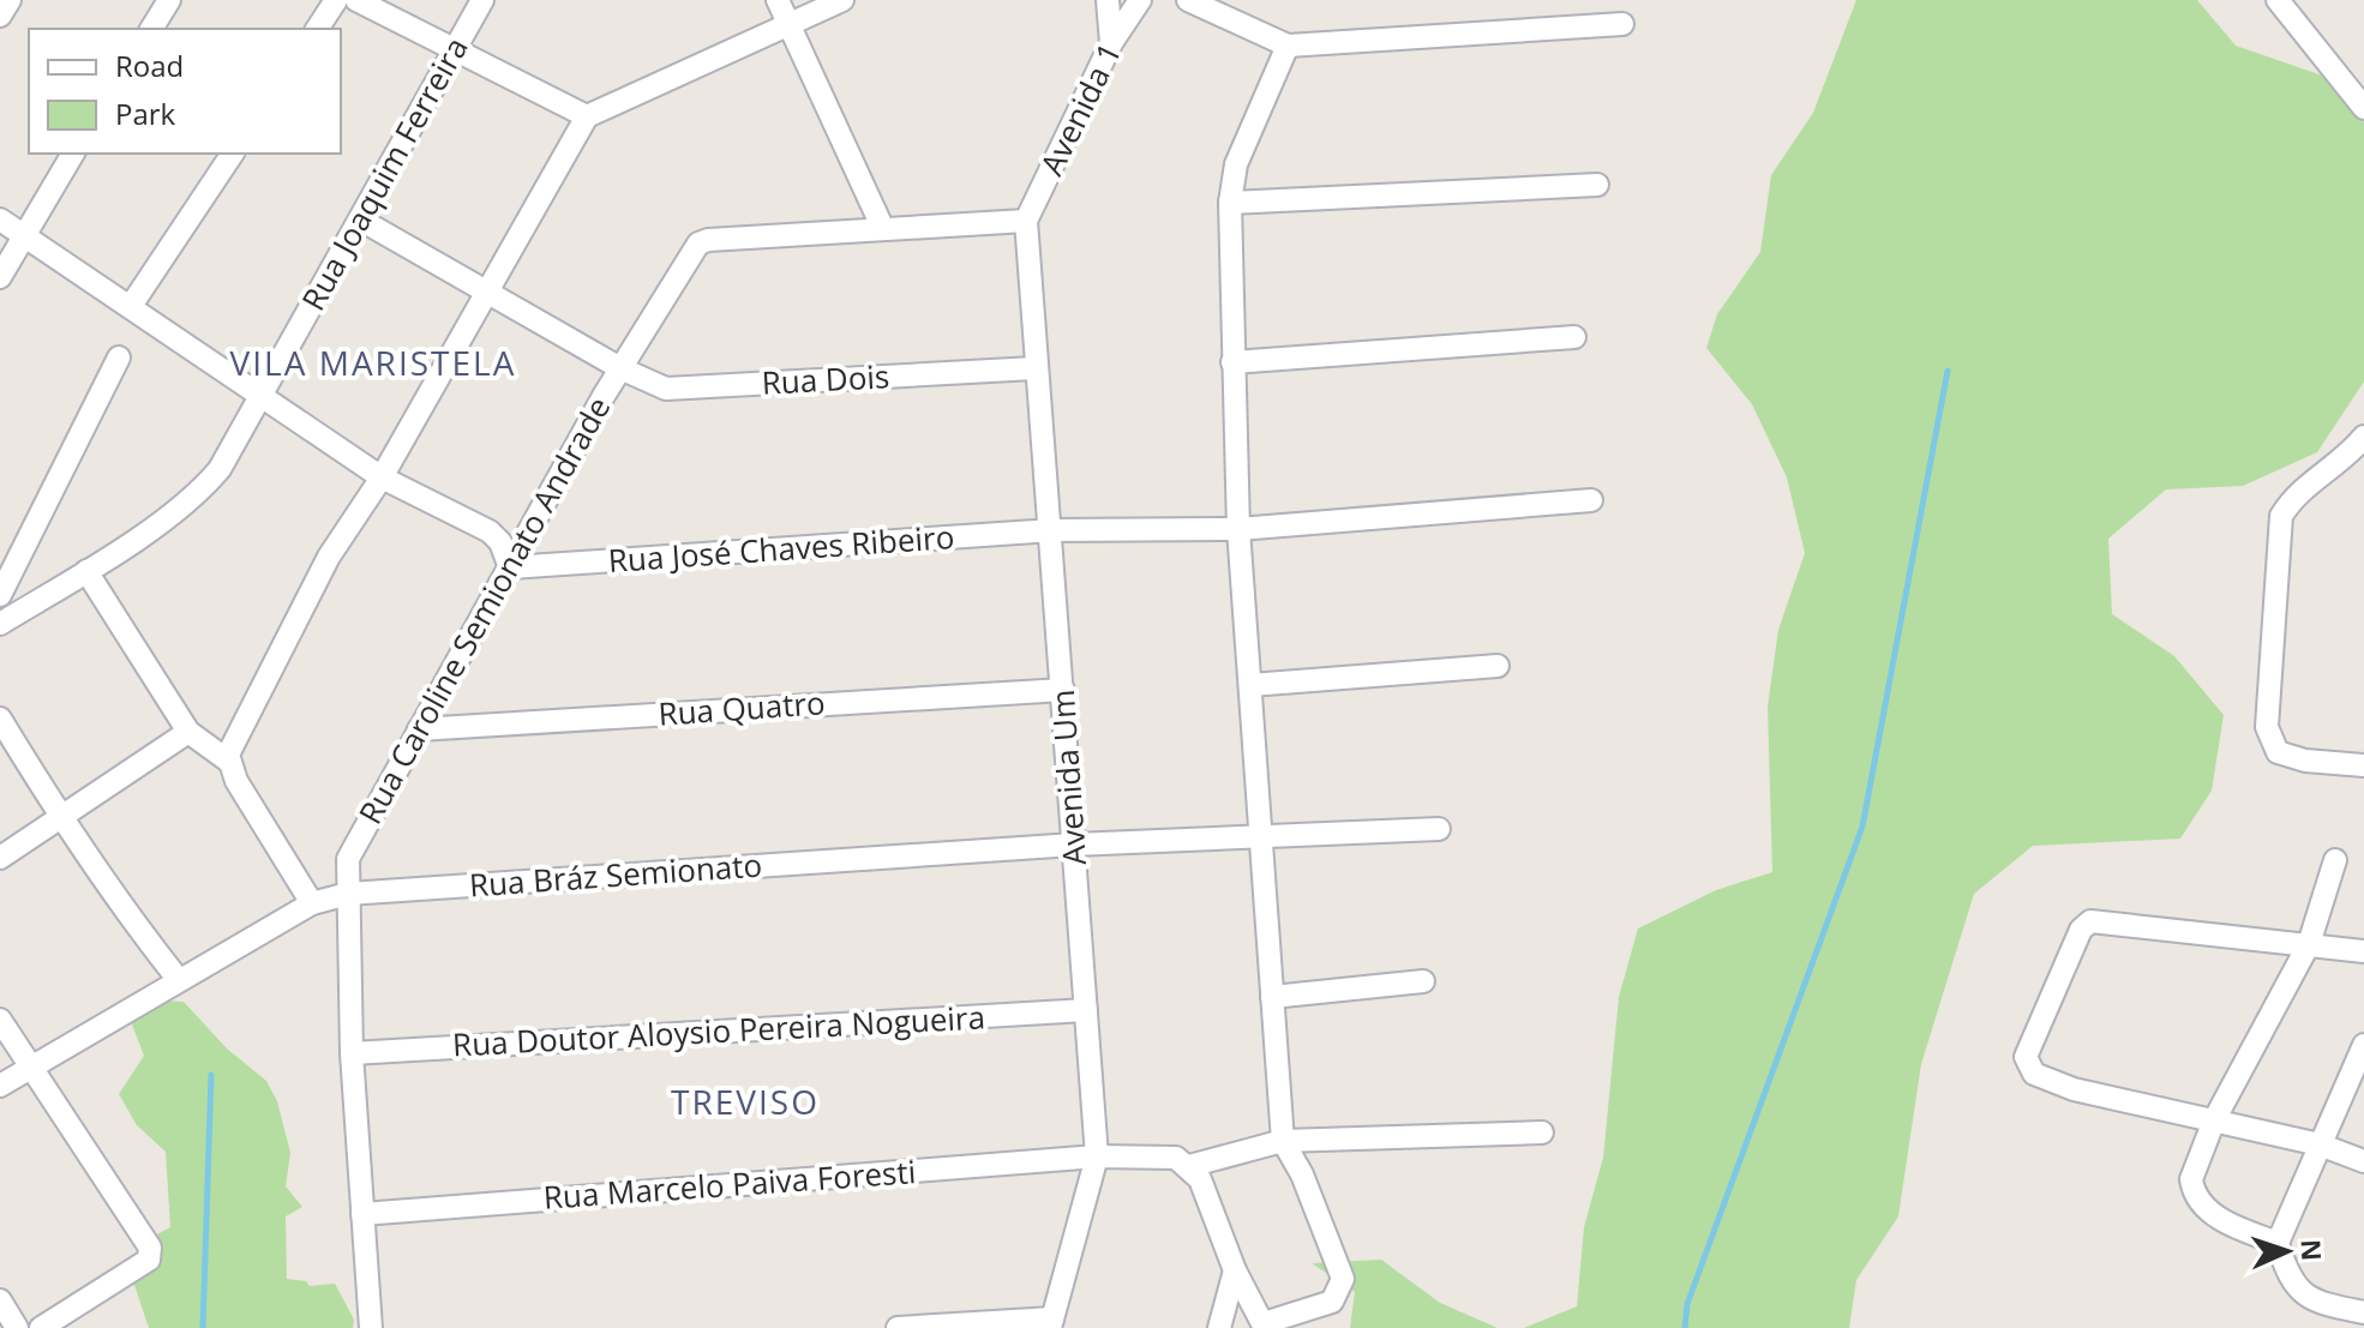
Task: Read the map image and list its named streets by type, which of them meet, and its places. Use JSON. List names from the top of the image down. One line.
{"streets":{"street":["Avenida 1","Rua Joaquim Ferreira","Rua Dois","Rua José Chaves Ribeiro","Rua Caroline Semionato Andrade","Rua Quatro","Avenida Um","Rua Bráz Semionato","Rua Doutor Aloysio Pereira Nogueira","Rua Marcelo Paiva Foresti"]},"crossings":[["Avenida 1","Rua Caroline Semionato Andrade"],["Avenida 1","Avenida Um"],["Rua Joaquim Ferreira","Rua Dois"],["Rua Dois","Rua Caroline Semionato Andrade"],["Rua Dois","Avenida Um"],["Rua José Chaves Ribeiro","Rua Caroline Semionato Andrade"],["Rua José Chaves Ribeiro","Avenida Um"],["Rua Caroline Semionato Andrade","Rua Quatro"],["Rua Caroline Semionato Andrade","Avenida Um"],["Rua Caroline Semionato Andrade","Rua Bráz Semionato"],["Rua Caroline Semionato Andrade","Rua Doutor Aloysio Pereira Nogueira"],["Rua Caroline Semionato Andrade","Rua Marcelo Paiva Foresti"],["Rua Quatro","Avenida Um"],["Avenida Um","Rua Bráz Semionato"],["Avenida Um","Rua Doutor Aloysio Pereira Nogueira"],["Avenida Um","Rua Marcelo Paiva Foresti"]],"districts":["VILA MARISTELA","TREVISO"],"legend":["Road","Park"],"north":"right"}
